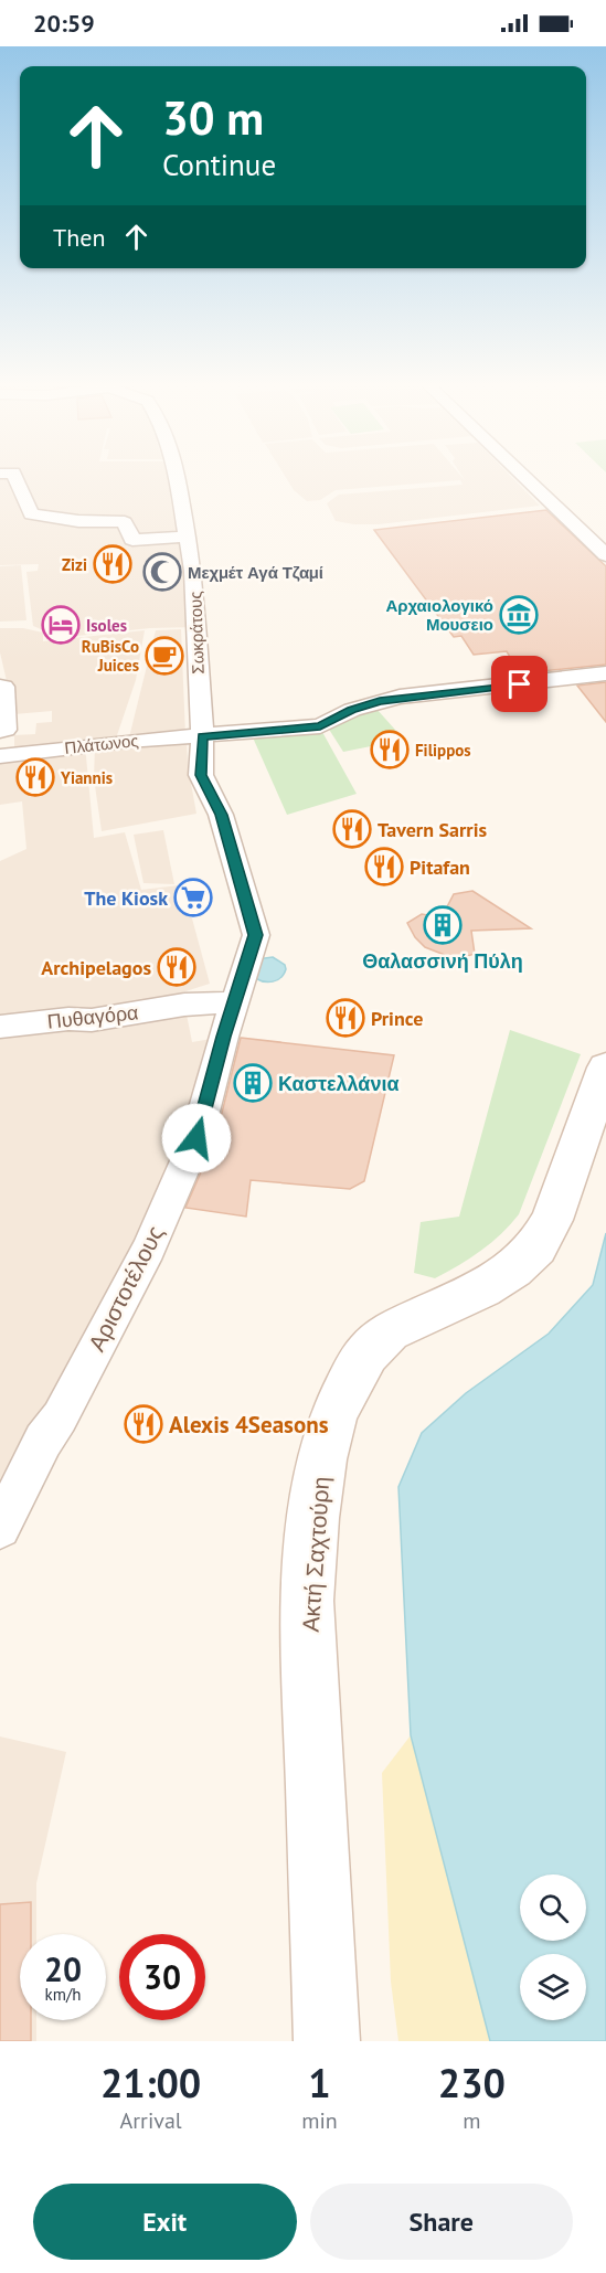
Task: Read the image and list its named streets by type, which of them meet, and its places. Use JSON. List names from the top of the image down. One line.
{"streets":{"main road":["Ακτή Σαχτούρη"],"street":["Σωκράτους","Πλάτωνος","Πυθαγόρα","Αριστοτέλους"]},"crossings":[["Σωκράτους","Πλάτωνος"],["Σωκράτους","Πυθαγόρα"],["Σωκράτους","Αριστοτέλους"],["Πυθαγόρα","Αριστοτέλους"]],"places":{"restaurant":["Zizi","Filippos","Yiannis","Tavern Sarris","Pitafan","Archipelagos","Prince","Alexis 4Seasons"],"mosque":["Μεχμέτ Αγά Τζαμί"],"museum":["Αρχαιολογικό Μουσειο"],"hotel":["Isoles"],"cafe":["RuBisCo Juices"],"supermarket":["The Kiosk"],"building":["Θαλασσινή Πύλη","Καστελλάνια"]},"page":{"status":"20:59","turn":["30 m","Continue"],"then":"Then","speed":"20 km/h","limit":"30","eta":["21:00","Arrival","1","min","230","m"],"buttons":["Exit","Share"]}}
